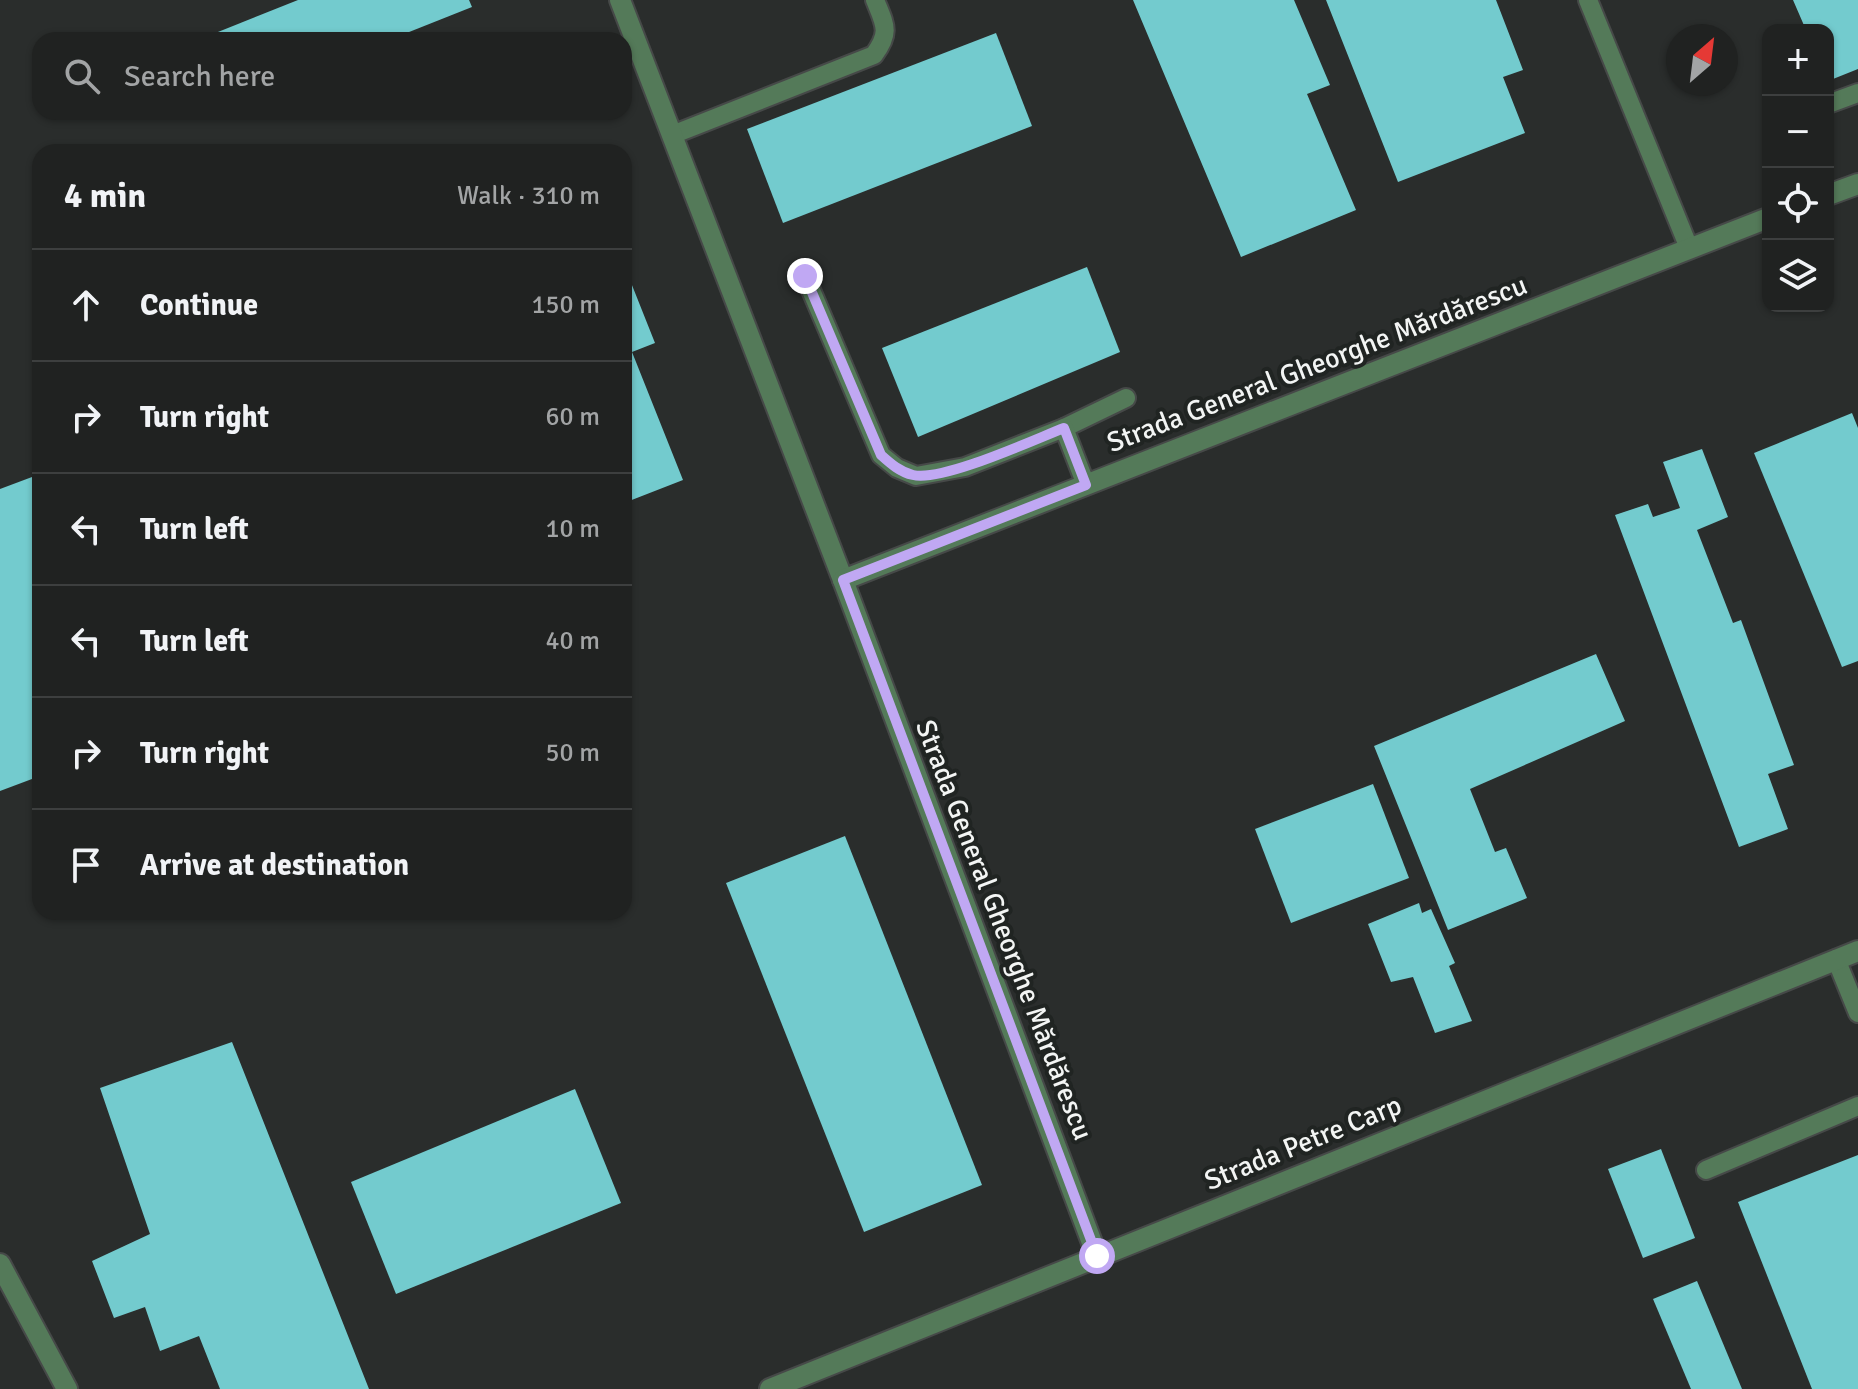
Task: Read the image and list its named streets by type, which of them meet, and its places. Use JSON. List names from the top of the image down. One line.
{"streets":{"street":["Strada General Gheorghe Mărdărescu","Strada Petre Carp"]},"crossings":[["Strada General Gheorghe Mărdărescu","Strada Petre Carp"]],"north":"top right","page":{"map_buttons":["+","−"],"search":"Search here","heading":["4 min","Walk · 310 m"],"list":[["Continue","150 m"],["Turn right","60 m"],["Turn left","10 m"],["Turn left","40 m"],["Turn right","50 m"],"Arrive at destination"]}}
